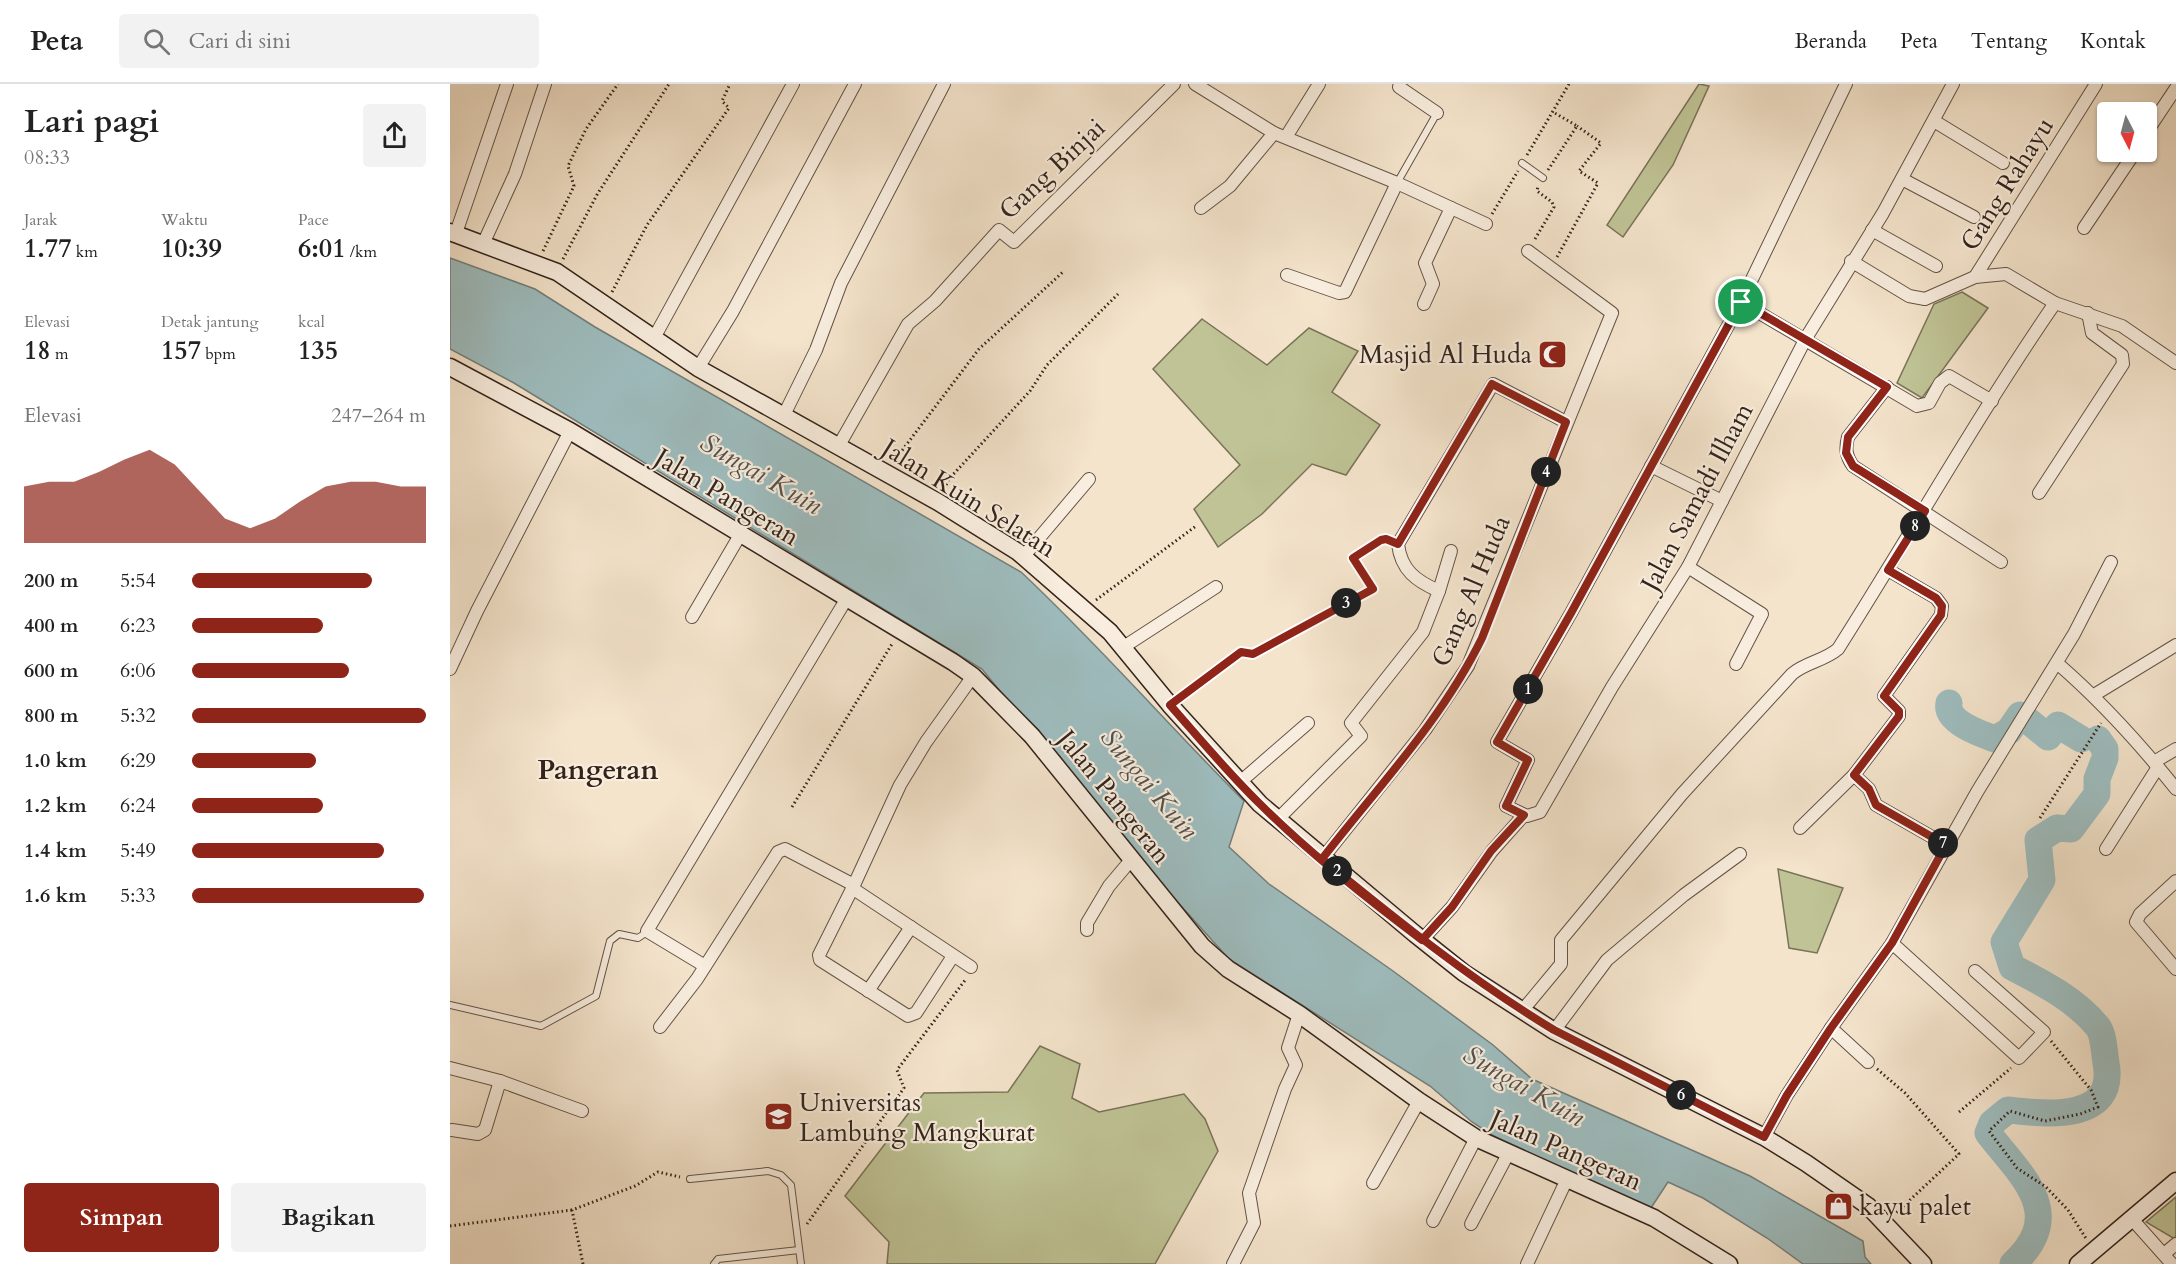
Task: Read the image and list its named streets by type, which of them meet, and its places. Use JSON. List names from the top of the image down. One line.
{"streets":{"street":["Gang Binjai","Gang Rahayu","Jalan Pangeran","Jalan Samadi Ilham","Jalan Kuin Selatan","Gang Al Huda"]},"crossings":[["Gang Binjai","Jalan Kuin Selatan"],["Jalan Samadi Ilham","Jalan Kuin Selatan"],["Jalan Kuin Selatan","Gang Al Huda"]],"districts":["Pangeran"],"water":["Sungai Kuin"],"places":{"mosque":["Masjid Al Huda"],"school or university":["Universitas Lambung Mangkurat"],"shop":["kayu palet"]},"north":"bottom","page":{"header":"Peta","search":"Cari di sini","nav":["Beranda","Peta","Tentang","Kontak"],"heading":["Lari pagi","08:33"],"stats":[["Jarak","1.77 km"],["Waktu","10:39"],["Pace","6:01 /km"],["Elevasi","18 m"],["Detak jantung","157 bpm"],["kcal","135"]],"chart":["Elevasi","247–264 m"],"pins":["4","8","3","1","7","2","6"],"list":[{"name":"200 m","note":"5:54"},{"name":"400 m","note":"6:23"},{"name":"600 m","note":"6:06"},{"name":"800 m","note":"5:32"},{"name":"1.0 km","note":"6:29"},{"name":"1.2 km","note":"6:24"},{"name":"1.4 km","note":"5:49"},{"name":"1.6 km","note":"5:33"}],"buttons":["Simpan","Bagikan"]}}
